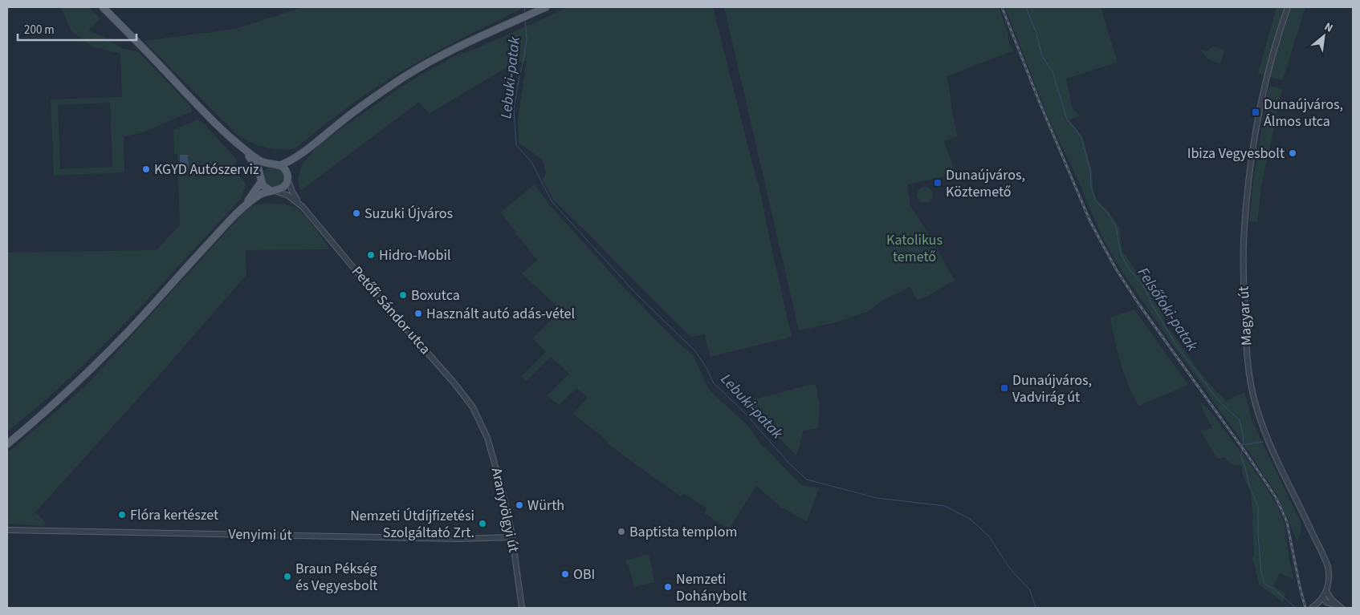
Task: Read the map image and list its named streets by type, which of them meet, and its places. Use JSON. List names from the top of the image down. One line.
{"streets":{"street":["Petőfi Sándor utca","Magyar út","Aranyvölgyi út","Venyimi út"]},"crossings":[["Petőfi Sándor utca","Aranyvölgyi út"],["Aranyvölgyi út","Venyimi út"]],"water":["Lebuki-patak","Felsőfoki-patak"],"parks":["Katolikus temető"],"places":{"transit":["Dunaújváros, Álmos utca","Dunaújváros, Köztemető","Dunaújváros, Vadvirág út"],"other":["Ibiza Vegyesbolt","KGYD Autószerviz","Suzuki Újváros","Hidro-Mobil","Boxutca","Használt autó adás-vétel","Würth","Flóra kertészet","Nemzeti Útdíjfizetési Szolgáltató Zrt.","Baptista templom","OBI","Braun Pékség és Vegyesbolt","Nemzeti Dohánybolt"]},"scale_bar":"200 m","north":"top right"}
